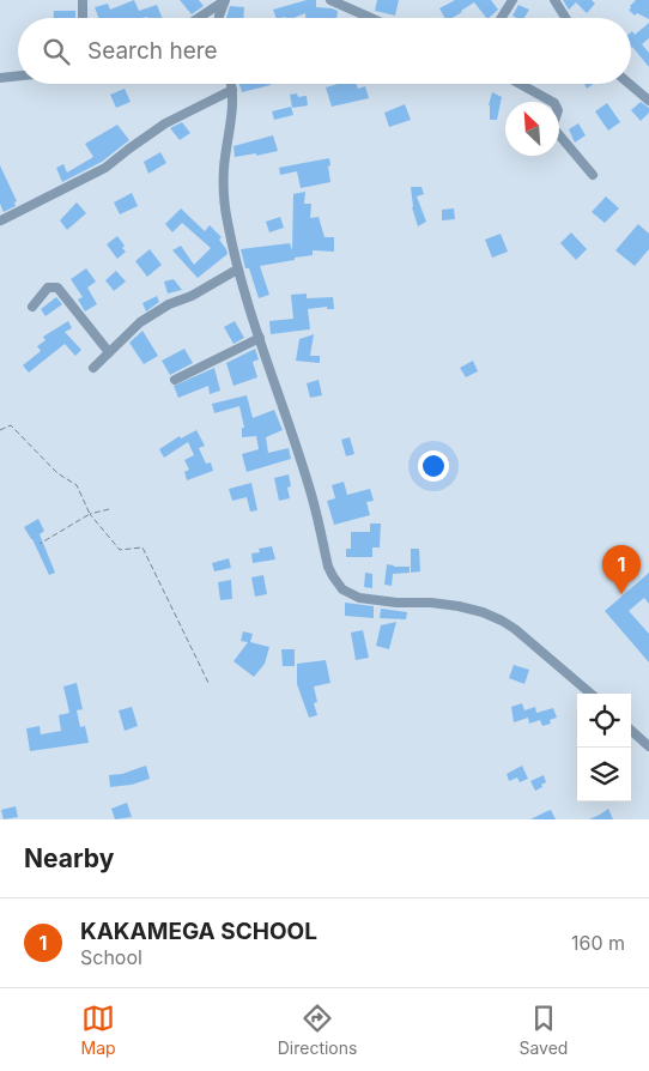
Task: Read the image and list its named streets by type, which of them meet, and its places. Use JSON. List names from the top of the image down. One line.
{"north":"top left","page":{"search":"Search here","pins":"1","heading":"Nearby","list":[{"mark":"1","name":"KAKAMEGA SCHOOL","note":"School","value":"160 m"}],"nav":["Map","Directions","Saved"]}}
